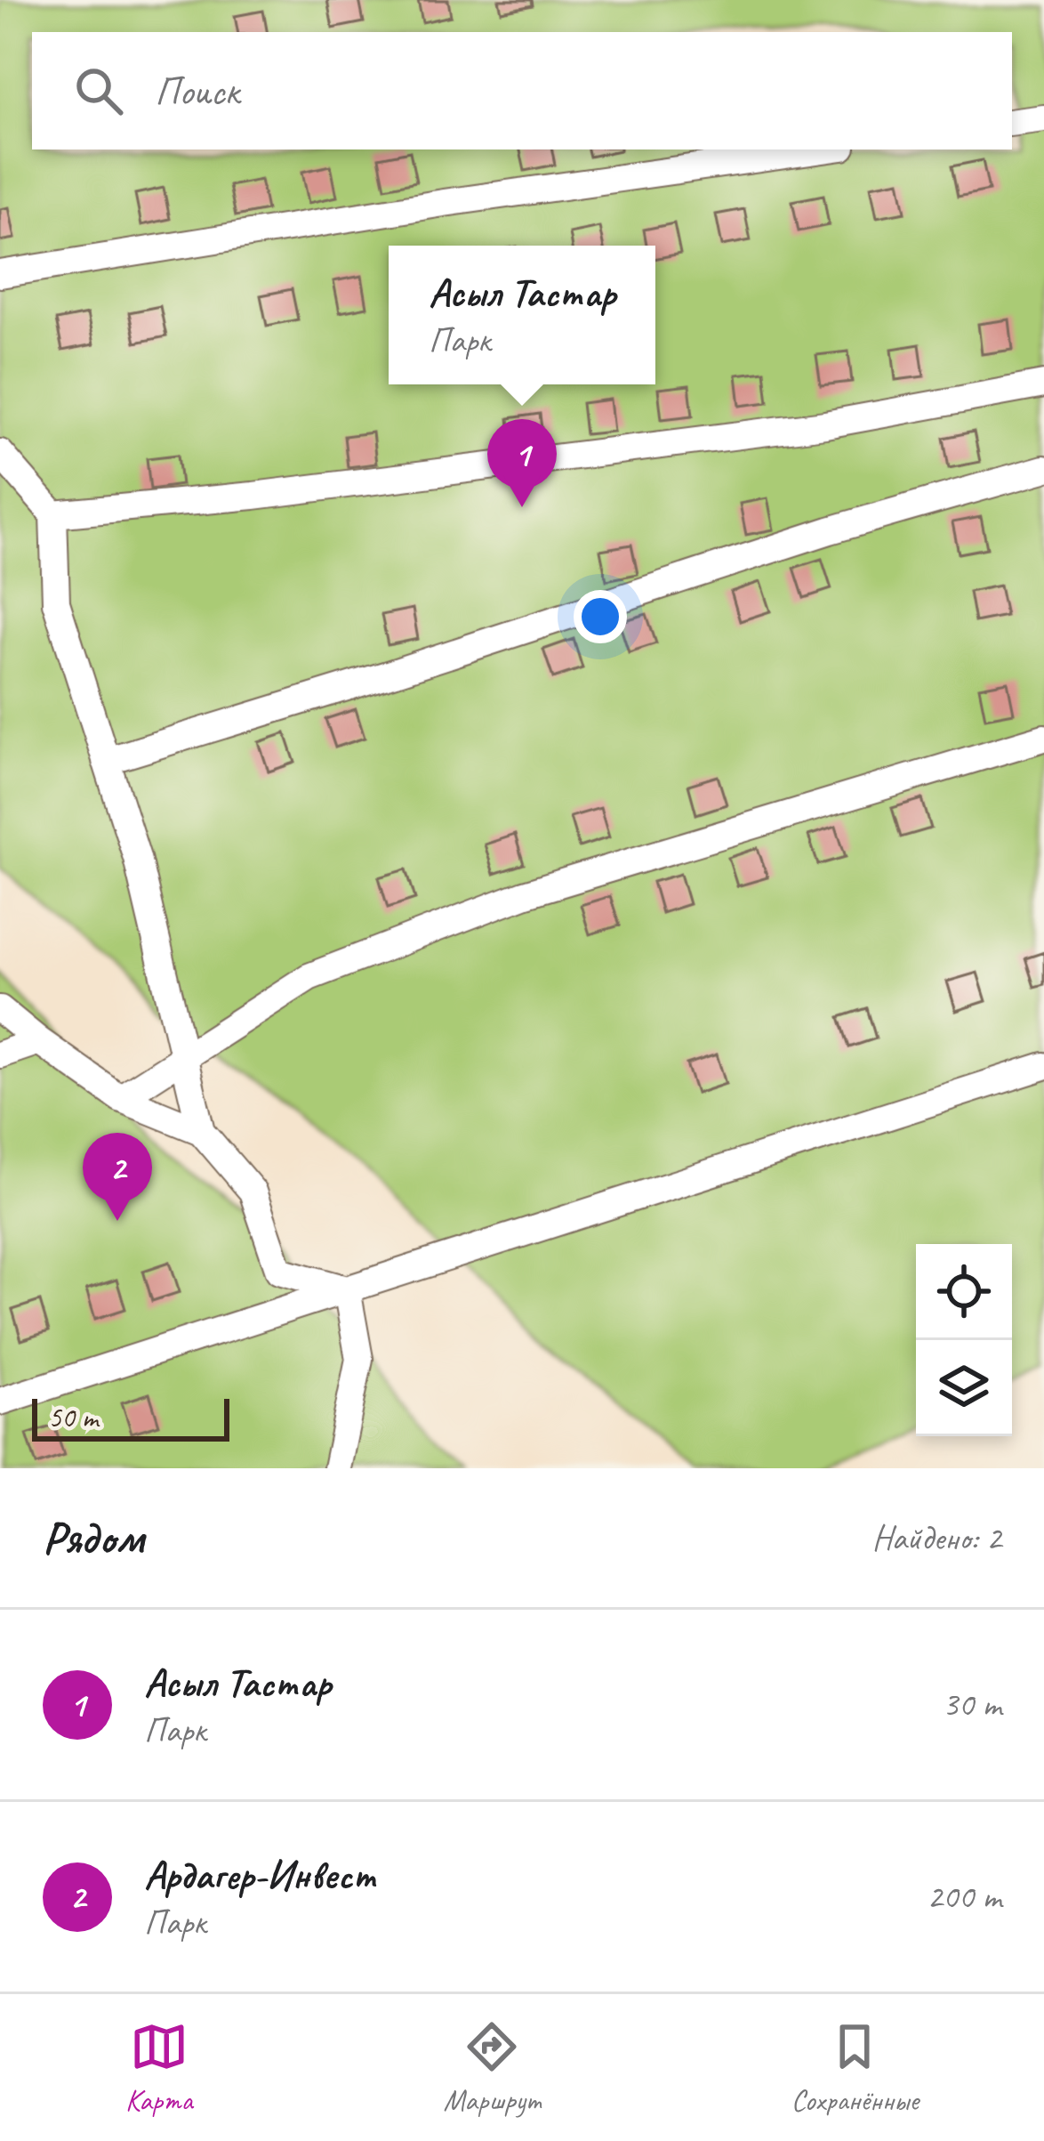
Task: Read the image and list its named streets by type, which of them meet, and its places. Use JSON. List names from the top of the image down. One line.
{"scale_bar":"50 m","page":{"search":"Поиск","popup":["Асыл Тастар","Парк"],"pins":["1","2"],"scale":"50 m","heading":["Рядом","Найдено: 2"],"list":[{"mark":"1","name":"Асыл Тастар","note":"Парк","value":"30 m"},{"mark":"2","name":"Ардагер-Инвест","note":"Парк","value":"200 m"}],"nav":["Карта","Маршрут","Сохранённые"]}}
